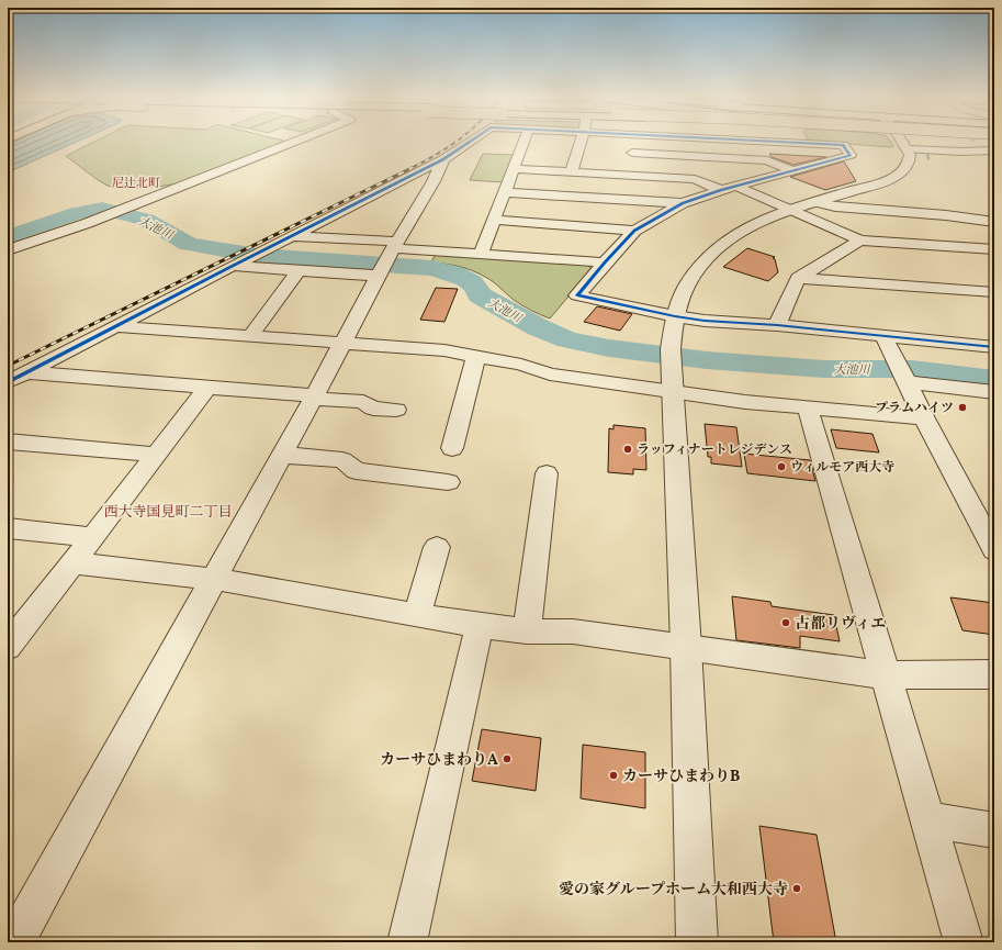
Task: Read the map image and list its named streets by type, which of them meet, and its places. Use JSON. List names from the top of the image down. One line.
{"districts":["尼辻北町","西大寺国見町二丁目"],"water":["大池川"],"places":["プラムハイツ","ラッフィナートレジデンス","ウィルモア西大寺","古都リヴィエ","カーサひまわりA","カーサひまわりB","愛の家グループホーム大和西大寺"]}
